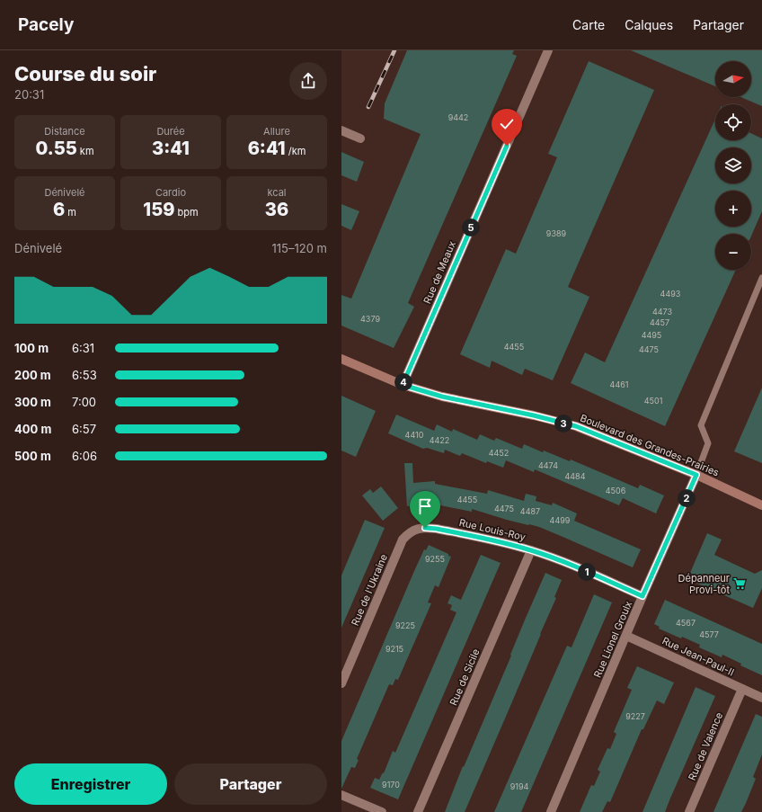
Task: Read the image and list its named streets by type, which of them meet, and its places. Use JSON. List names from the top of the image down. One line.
{"streets":{"main road":["Boulevard des Grandes-Prairies"],"street":["Rue de Meaux","Rue Louis-Roy","Rue de l'Ukraine","Rue Lionel Groulx","Rue Jean-Paul-II","Rue de Sicile","Rue de Valence"]},"crossings":[["Rue de Meaux","Boulevard des Grandes-Prairies"],["Boulevard des Grandes-Prairies","Rue Lionel Groulx"],["Rue Louis-Roy","Rue de l'Ukraine"],["Rue Louis-Roy","Rue Lionel Groulx"],["Rue Louis-Roy","Rue de Sicile"],["Rue Lionel Groulx","Rue Jean-Paul-II"],["Rue Jean-Paul-II","Rue de Valence"]],"places":{"supermarket":["Dépanneur Provi-tôt"]},"house_numbers":["9442","9389","4493","4473","4379","4457","4495","4455","4475","4461","4501","4410","4422","4452","4474","4484","4506","4455","4475","4487","4499","9255","4567","9225","4577","9215","9227","9170","9194"],"north":"right","page":{"header":"Pacely","nav":["Carte","Calques","Partager"],"heading":["Course du soir","20:31"],"map_buttons":["+","−"],"stats":[["Distance","0.55 km"],["Durée","3:41"],["Allure","6:41 /km"],["Dénivelé","6 m"],["Cardio","159 bpm"],["kcal","36"]],"pins":["5","4","3","2","1"],"chart":["Dénivelé","115–120 m"],"list":[{"name":"100 m","note":"6:31"},{"name":"200 m","note":"6:53"},{"name":"300 m","note":"7:00"},{"name":"400 m","note":"6:57"},{"name":"500 m","note":"6:06"}],"buttons":["Enregistrer","Partager"]}}
